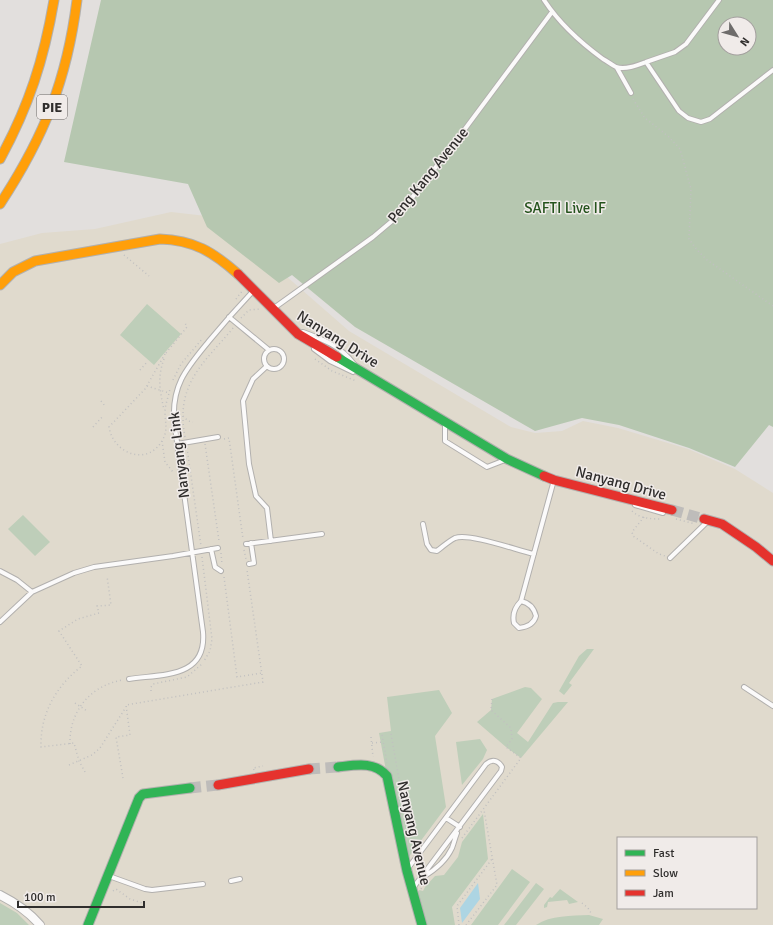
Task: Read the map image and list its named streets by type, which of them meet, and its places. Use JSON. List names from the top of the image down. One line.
{"streets":{"main road":["PIE","Nanyang Drive","Nanyang Avenue"],"lane":["Peng Kang Avenue","Nanyang Link"]},"crossings":[["Peng Kang Avenue","Nanyang Drive"],["Nanyang Drive","Nanyang Link"]],"parks":["SAFTI Live IF"],"legend":["Fast","Slow","Jam"],"scale_bar":"100 m","north":"bottom right"}
